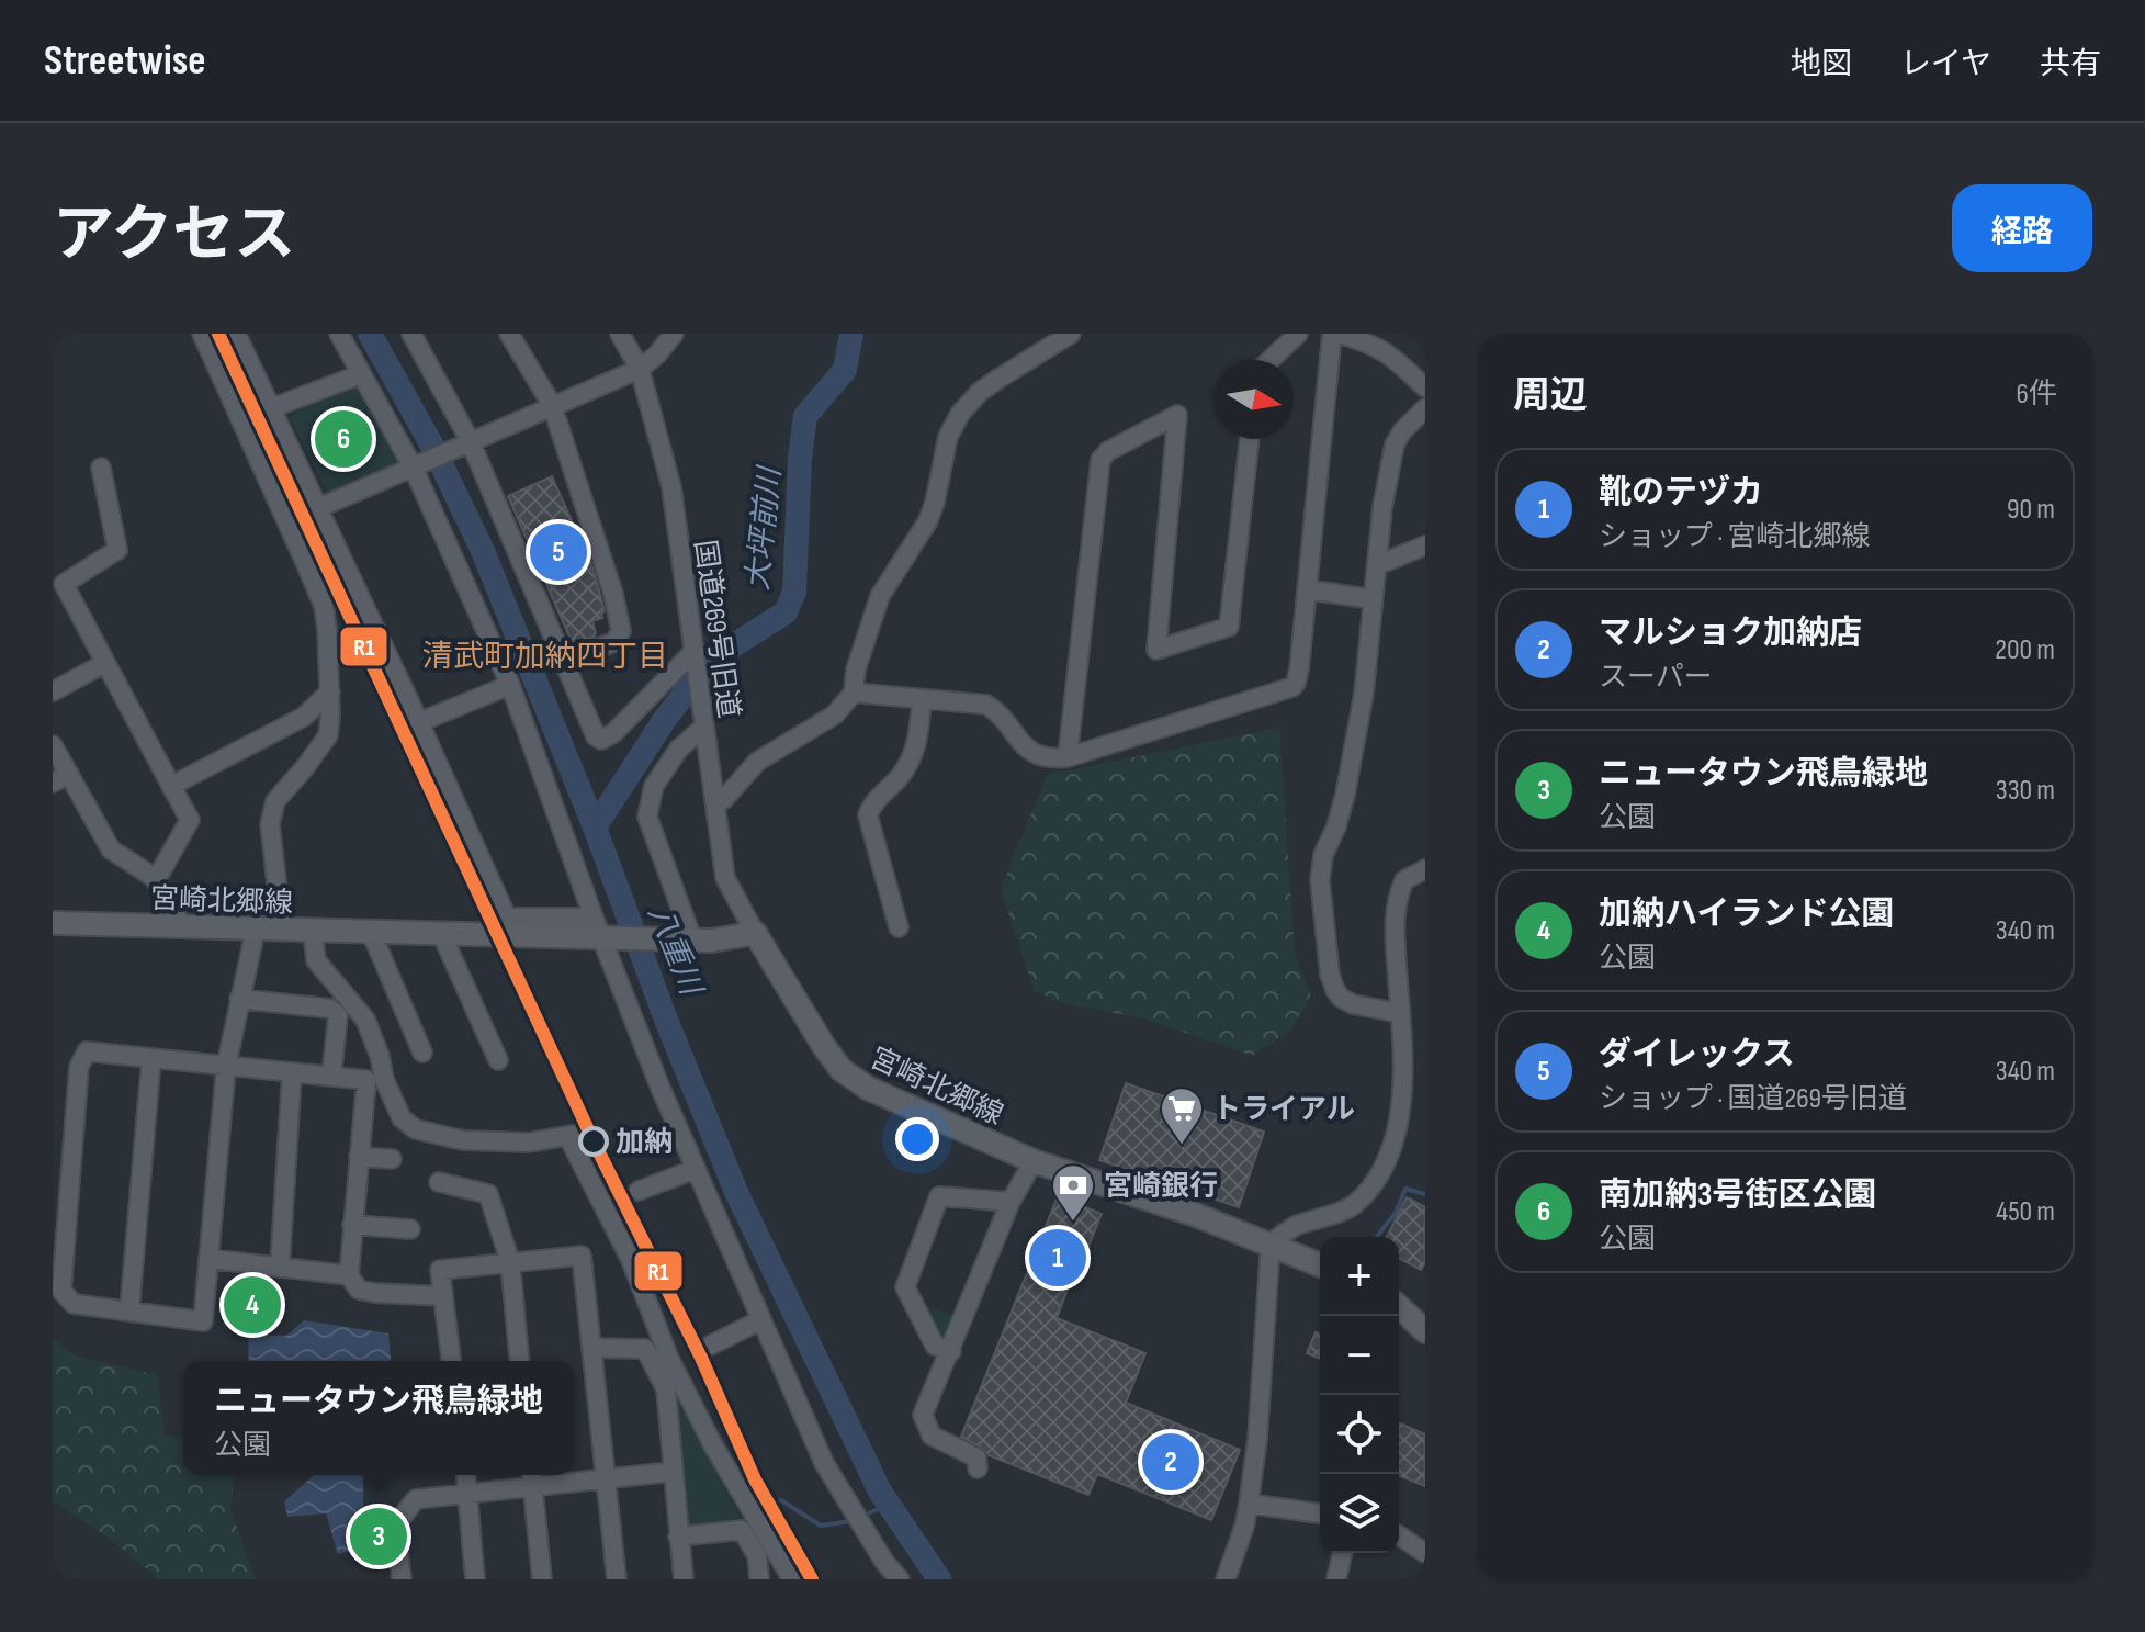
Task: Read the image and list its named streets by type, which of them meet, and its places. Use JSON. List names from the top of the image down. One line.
{"streets":{"main road":["宮崎北郷線"],"street":["国道269号旧道"]},"crossings":[["国道269号旧道","宮崎北郷線"]],"districts":["清武町加納四丁目"],"water":["大坪前川","八重川"],"places":{"other":["加納"],"supermarket":["トライアル"],"bank":["宮崎銀行"]},"lines":["transit line R1"],"north":"right","page":{"header":"Streetwise","nav":["地図","レイヤ","共有"],"title":"アクセス","buttons":"経路","heading":["周辺","6件"],"pins":["6","5","1","4","2","3"],"list":[{"mark":"1","name":"靴のテヅカ","note":"ショップ · 宮崎北郷線","value":"90 m"},{"mark":"2","name":"マルショク加納店","note":"スーパー","value":"200 m"},{"mark":"3","name":"ニュータウン飛鳥緑地","note":"公園","value":"330 m"},{"mark":"4","name":"加納ハイランド公園","note":"公園","value":"340 m"},{"mark":"5","name":"ダイレックス","note":"ショップ · 国道269号旧道","value":"340 m"},{"mark":"6","name":"南加納3号街区公園","note":"公園","value":"450 m"}],"map_buttons":["+","−"],"popup":["ニュータウン飛鳥緑地","公園"]}}
